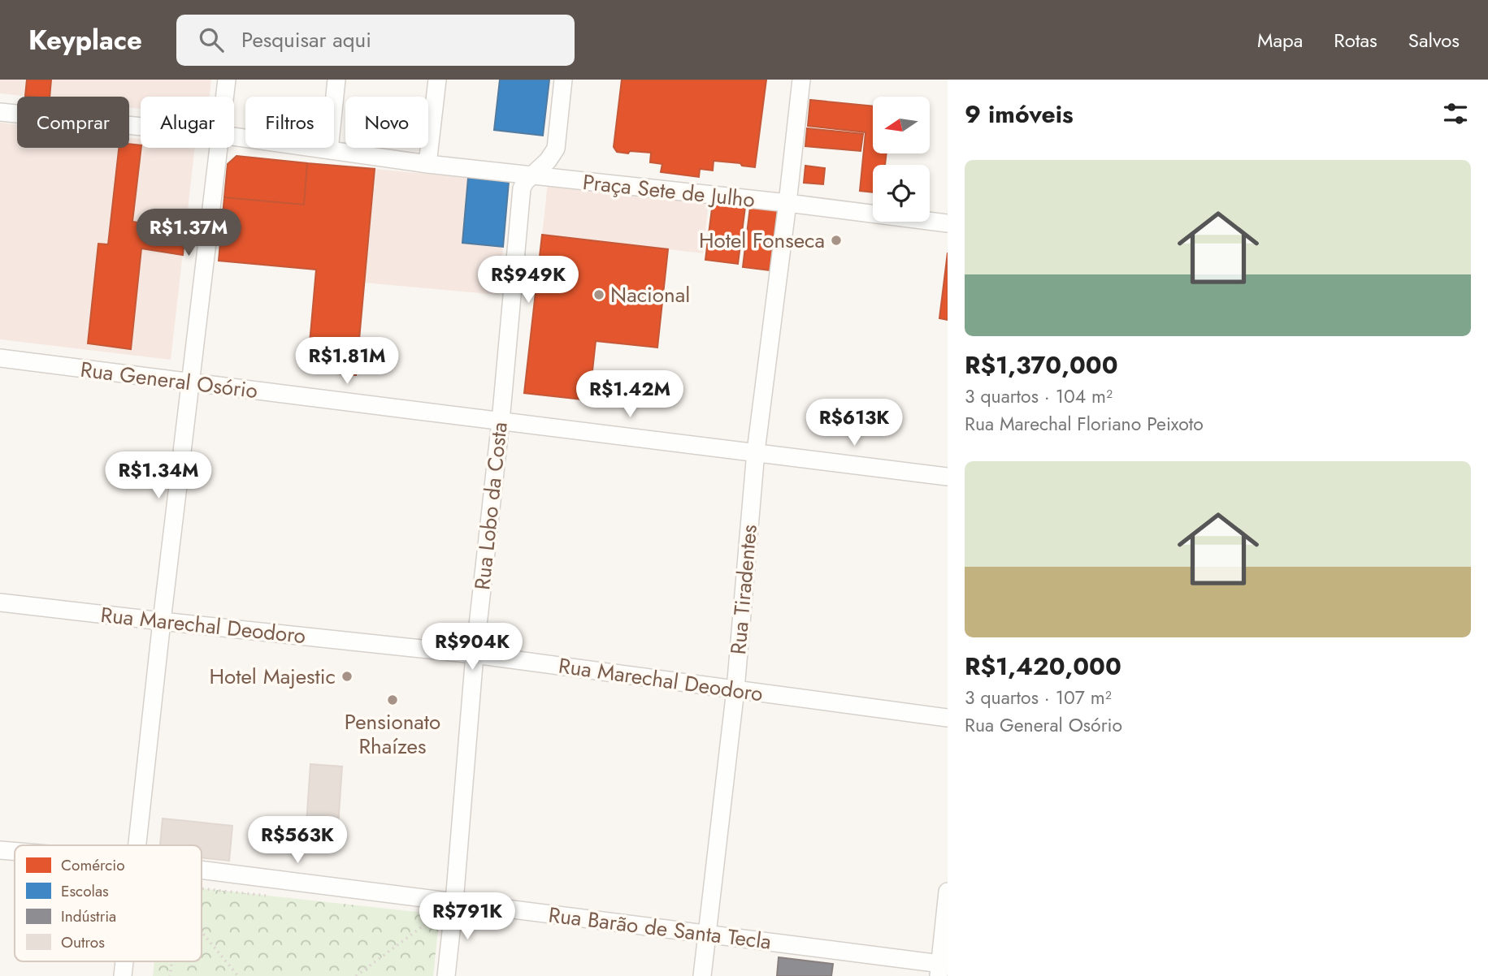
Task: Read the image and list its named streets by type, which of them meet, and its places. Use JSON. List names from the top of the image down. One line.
{"streets":{"street":["Praça Sete de Julho","Rua General Osório","Rua Lobo da Costa","Rua Tiradentes","Rua Marechal Deodoro","Rua Barão de Santa Tecla"]},"crossings":[["Praça Sete de Julho","Rua Lobo da Costa"],["Praça Sete de Julho","Rua Tiradentes"],["Rua General Osório","Rua Lobo da Costa"],["Rua General Osório","Rua Tiradentes"],["Rua Lobo da Costa","Rua Marechal Deodoro"],["Rua Lobo da Costa","Rua Barão de Santa Tecla"],["Rua Tiradentes","Rua Marechal Deodoro"],["Rua Tiradentes","Rua Barão de Santa Tecla"]],"places":["Hotel Fonseca","Nacional","Hotel Majestic","Pensionato Rhaízes"],"legend":["Comércio","Escolas","Indústria","Outros"],"north":"left","page":{"header":"Keyplace","search":"Pesquisar aqui","nav":["Mapa","Rotas","Salvos"],"heading":"9 imóveis","chip":["Comprar","Alugar","Filtros","Novo"],"list":[{"name":"R$1,370,000","note":"3 quartos · 104 m² · Rua Marechal Floriano Peixoto"},{"name":"R$1,420,000","note":"3 quartos · 107 m² · Rua General Osório"}],"price":["R$1.37M","R$949K","R$1.81M","R$1.42M","R$613K","R$1.34M","R$904K","R$563K","R$791K"]}}
